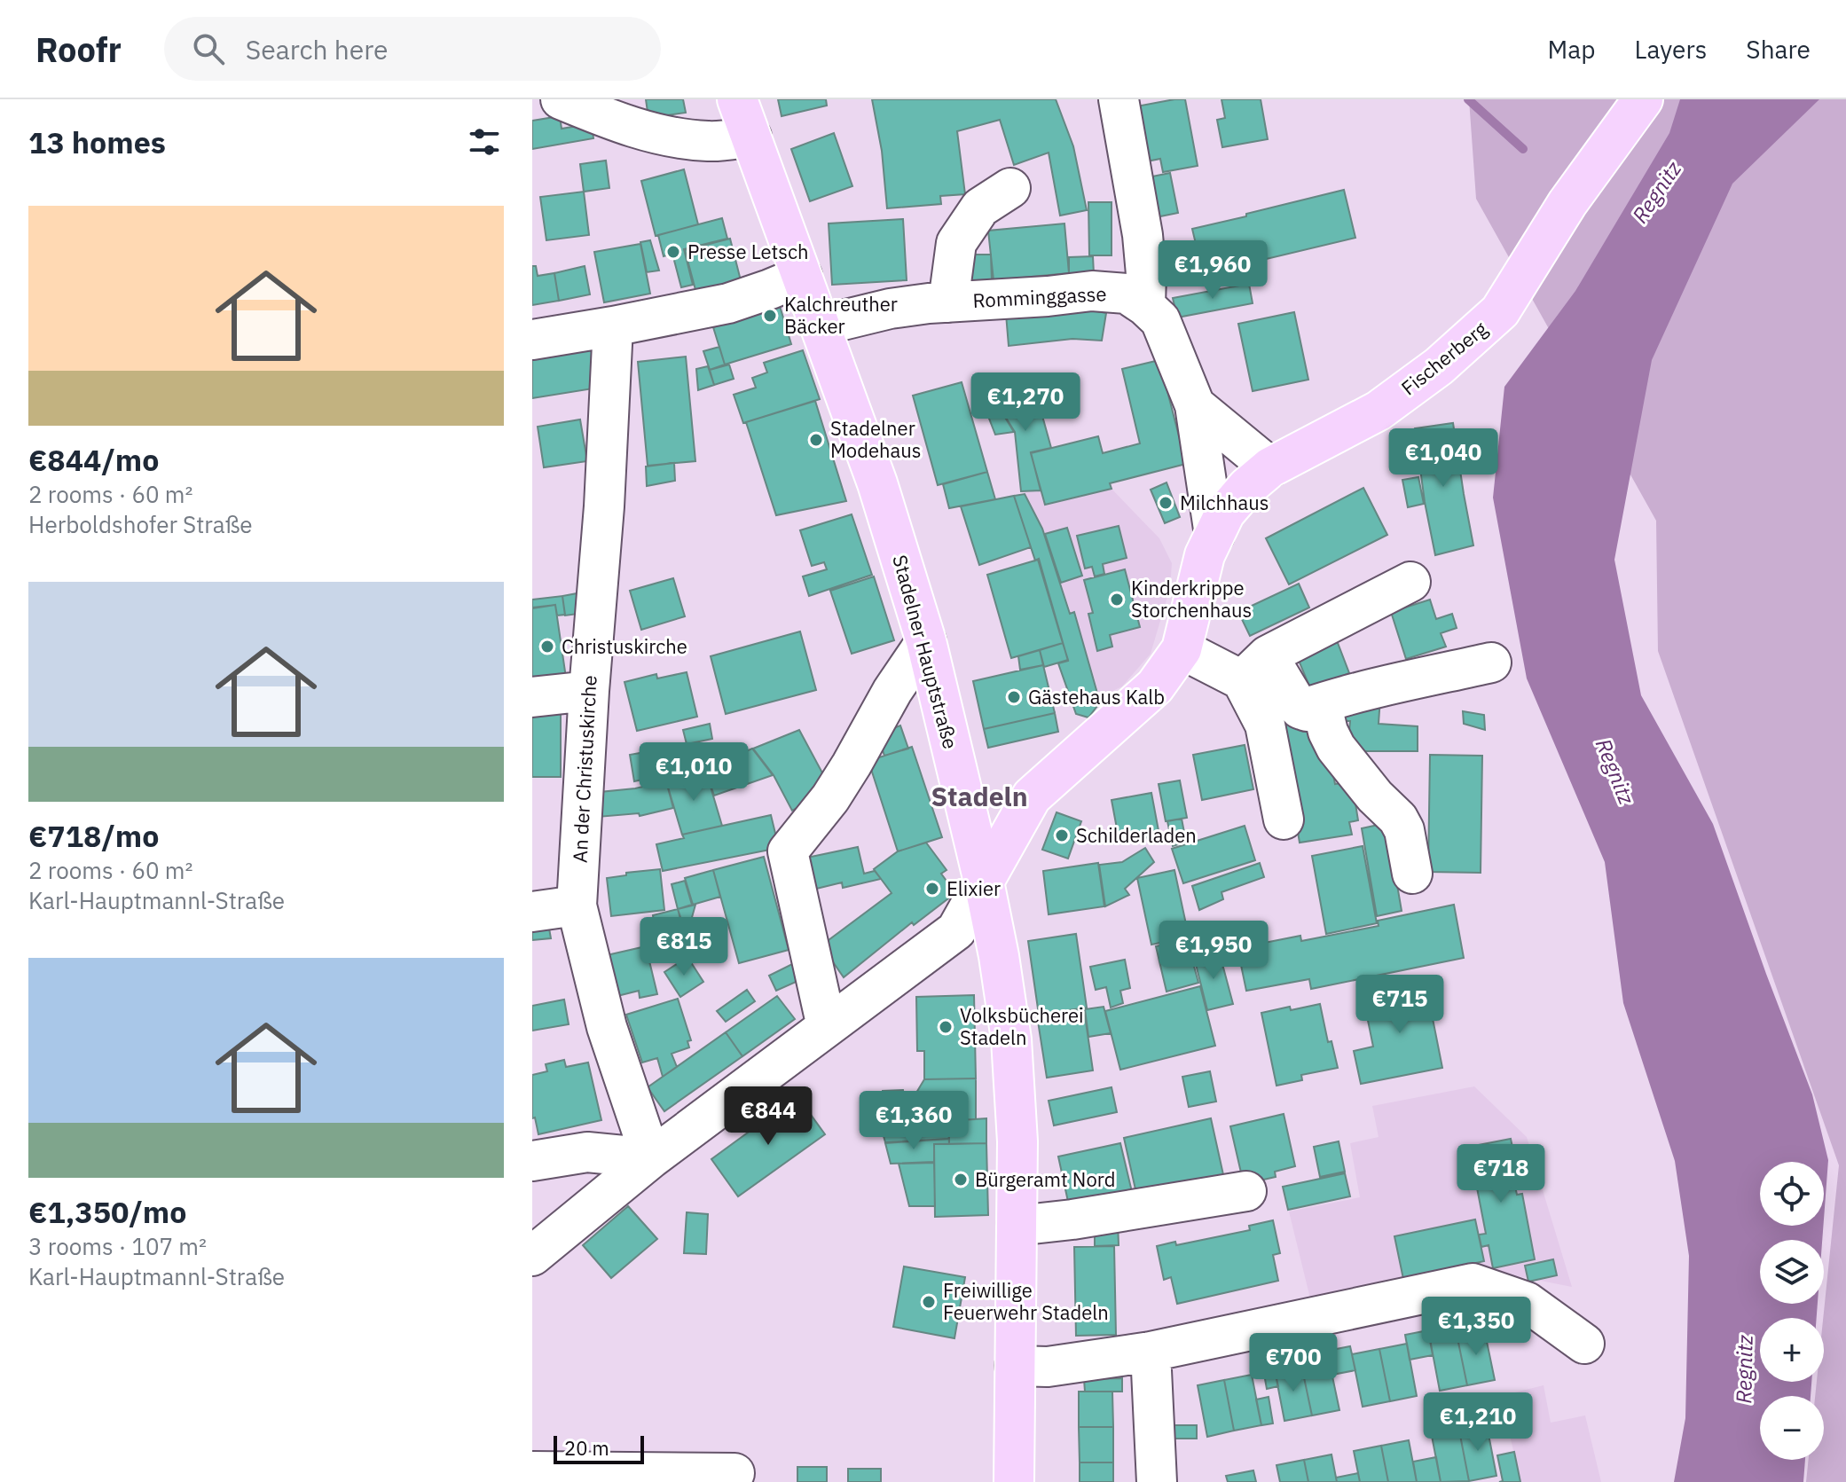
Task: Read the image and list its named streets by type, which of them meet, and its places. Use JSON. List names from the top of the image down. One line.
{"streets":{"main road":["Fischerberg","Stadelner Hauptstraße"],"street":["Romminggasse","An der Christuskirche"]},"crossings":[["Romminggasse","Stadelner Hauptstraße"],["Fischerberg","Stadelner Hauptstraße"]],"districts":["Stadeln"],"water":["Regnitz"],"places":["Presse Letsch","Kalchreuther Bäcker","Stadelner Modehaus","Milchhaus","Kinderkrippe Storchenhaus","Christuskirche","Gästehaus Kalb","Schilderladen","Elixier","Volksbücherei Stadeln","Bürgeramt Nord","Freiwillige Feuerwehr Stadeln"],"scale_bar":"20 m","page":{"header":"Roofr","search":"Search here","nav":["Map","Layers","Share"],"heading":"13 homes","list":[{"name":"€844/mo","note":"2 rooms · 60 m² · Herboldshofer Straße"},{"name":"€718/mo","note":"2 rooms · 60 m² · Karl-Hauptmannl-Straße"},{"name":"€1,350/mo","note":"3 rooms · 107 m² · Karl-Hauptmannl-Straße"}],"price":["€1,960","€1,270","€1,040","€1,010","€815","€1,950","€715","€844","€1,360","€718","€1,350","€700","€1,210"],"map_buttons":["+","−"],"scale":"20 m"}}
